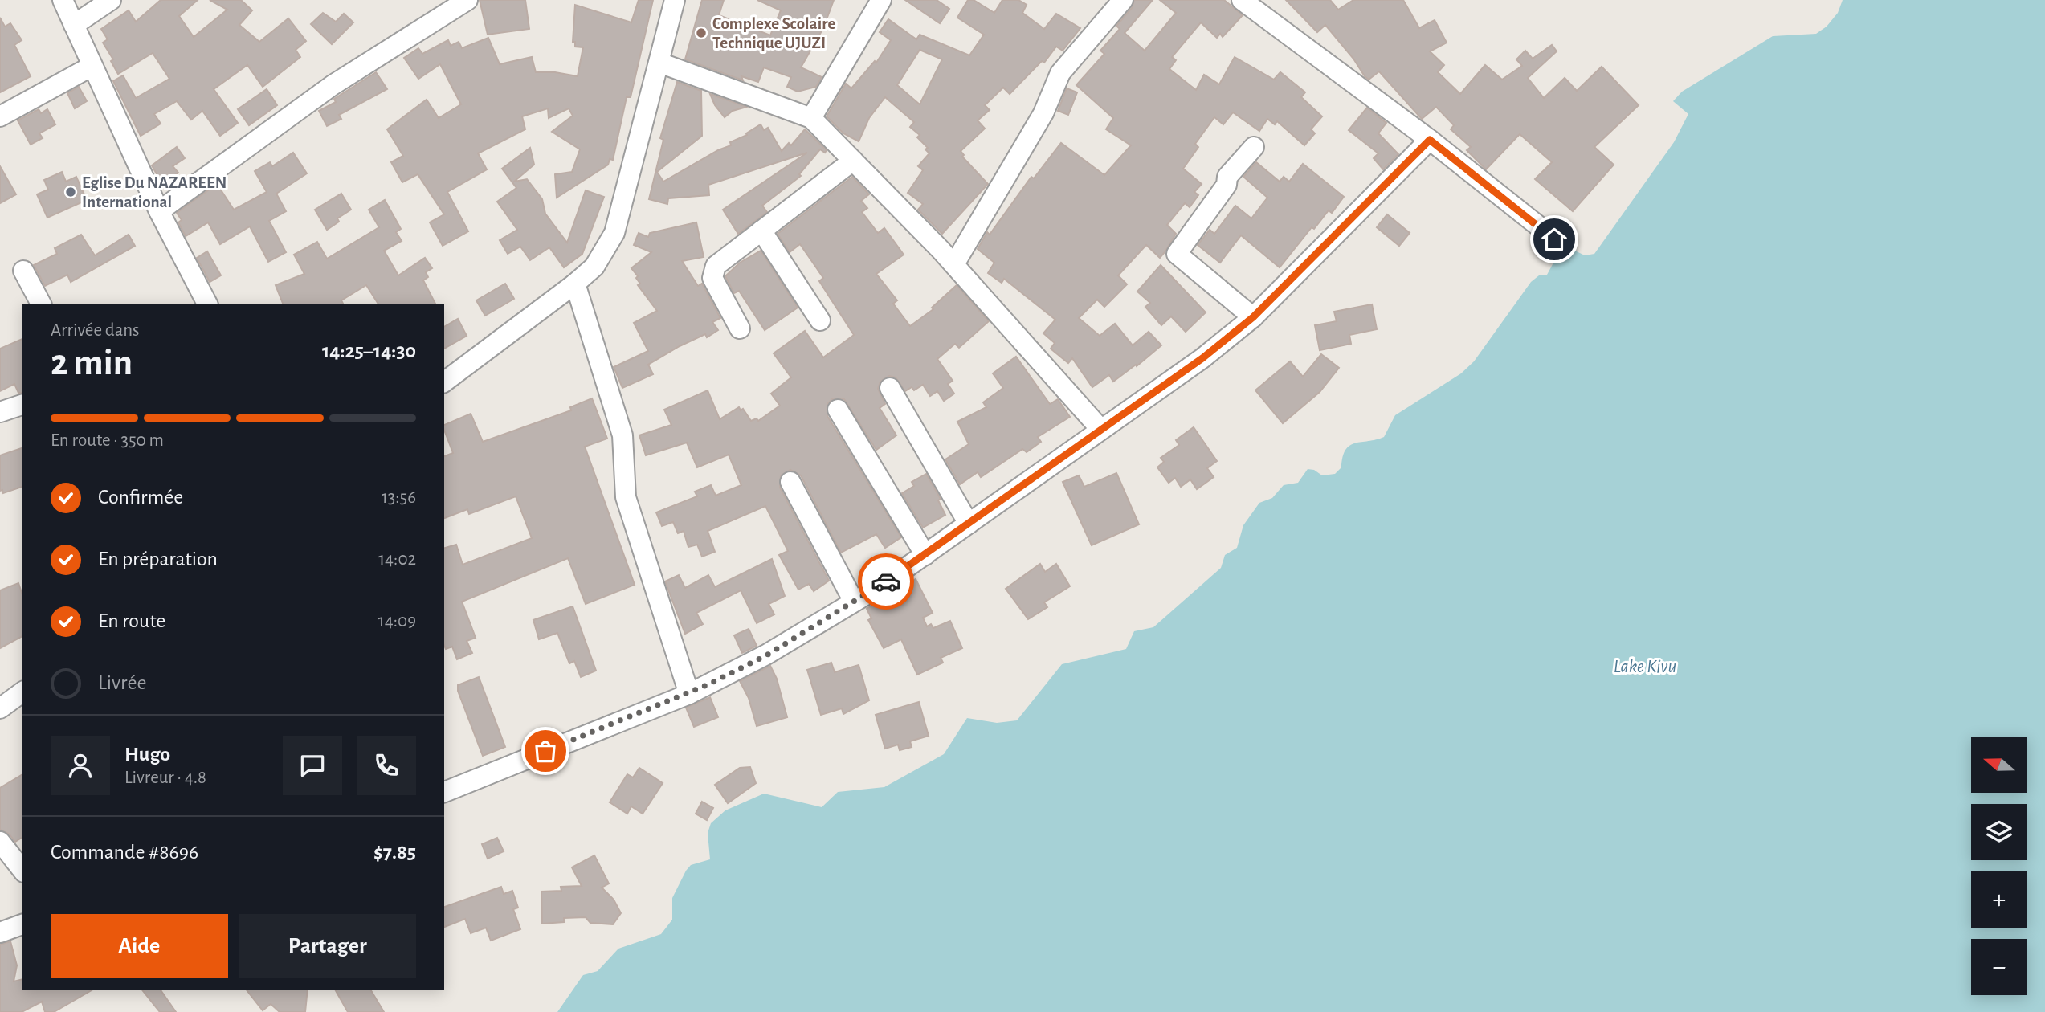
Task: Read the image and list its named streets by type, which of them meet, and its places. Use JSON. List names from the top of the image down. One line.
{"water":["Lake Kivu"],"places":["Complexe Scolaire Technique UJUZI","Eglise Du NAZAREEN International"],"north":"left","page":{"heading":["2 min","Arrivée dans","14:25–14:30"],"panel":["Hugo","Livreur · 4.8","Commande #8696","$7.85"],"bar":"En route · 350 m","list":[["Confirmée","13:56"],["En préparation","14:02"],["En route","14:09"],"Livrée"],"map_buttons":["+","−"],"buttons":["Aide","Partager"]}}
